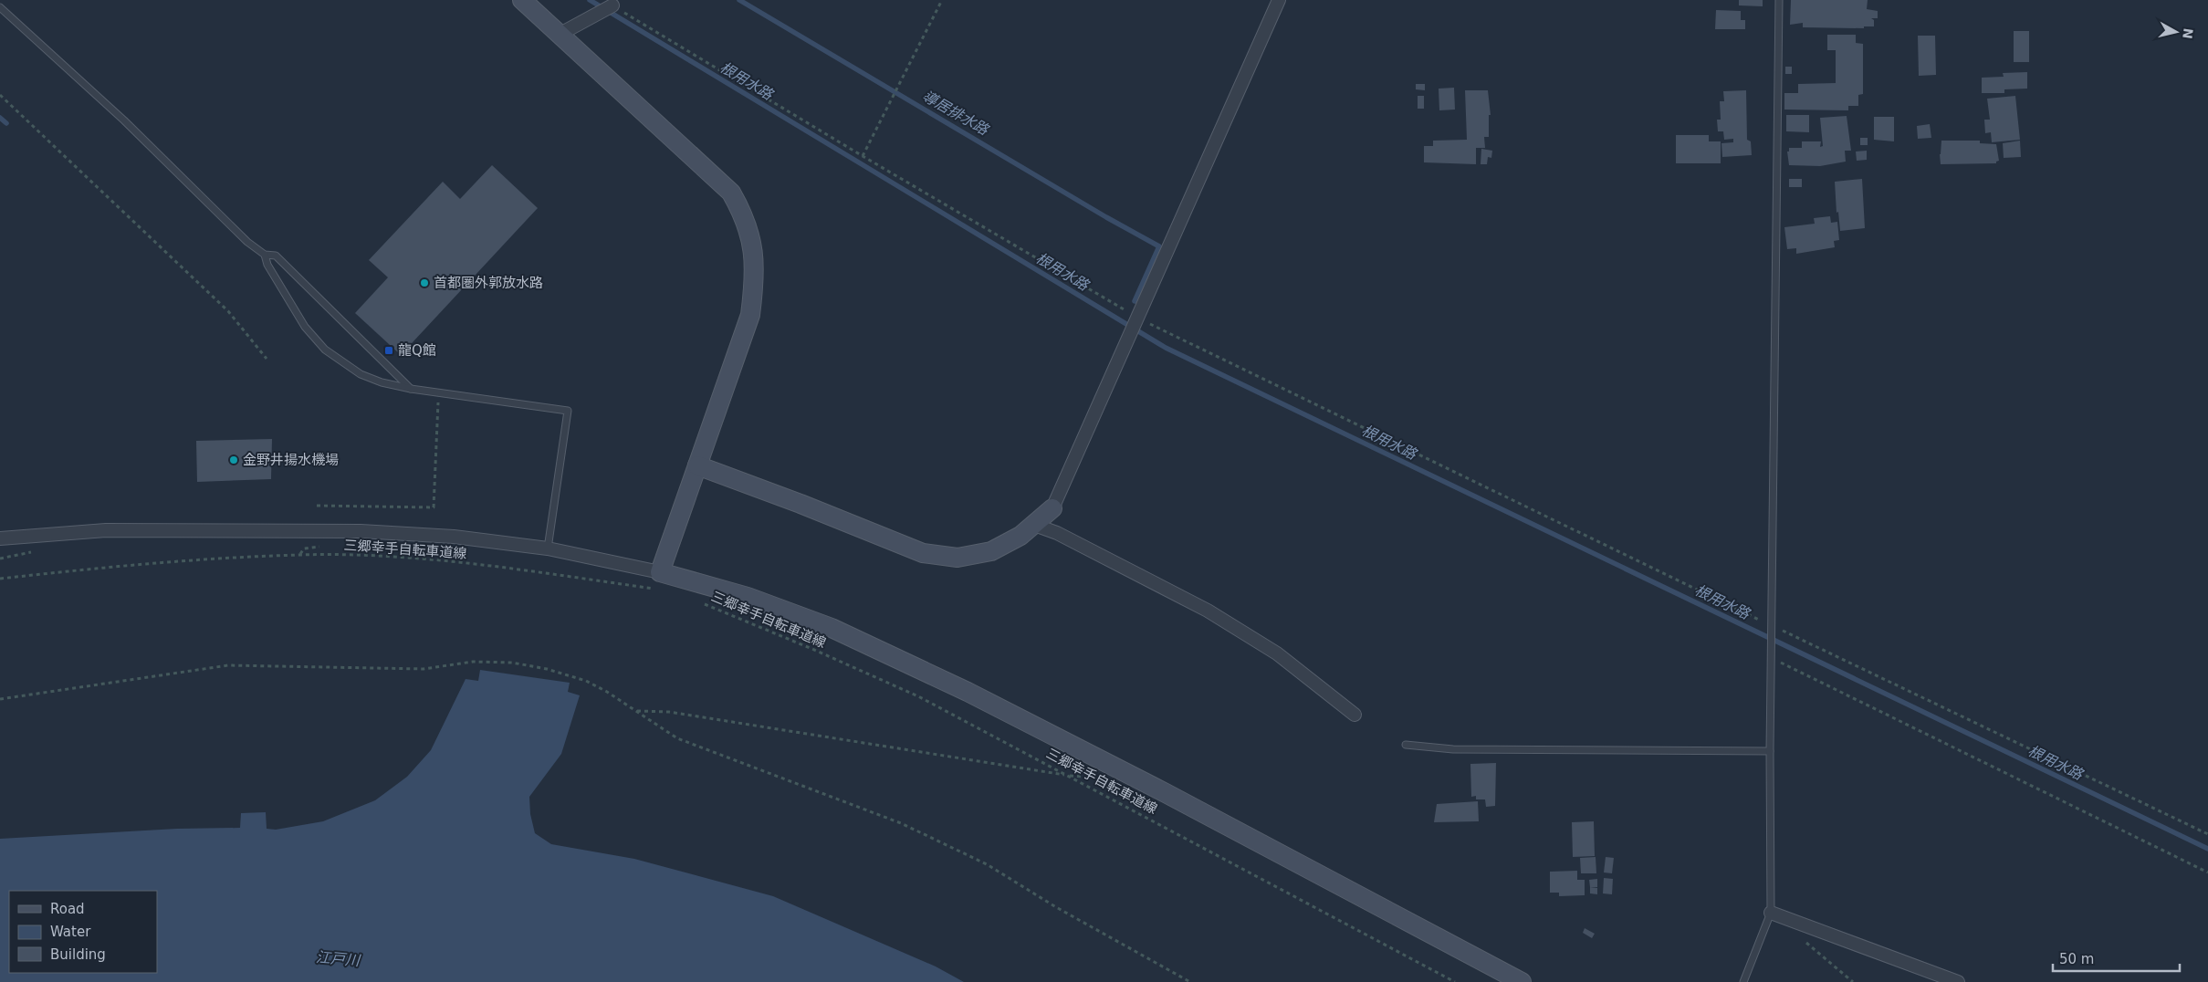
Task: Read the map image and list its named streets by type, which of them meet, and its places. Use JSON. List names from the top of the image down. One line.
{"streets":{"path":["三郷幸手自転車道線"]},"water":["根用水路","導居排水路","江戸川"],"places":{"other":["首都圏外郭放水路","金野井揚水機場"],"transit":["龍Q館"]},"legend":["Road","Water","Building"],"scale_bar":"50 m","north":"right"}
